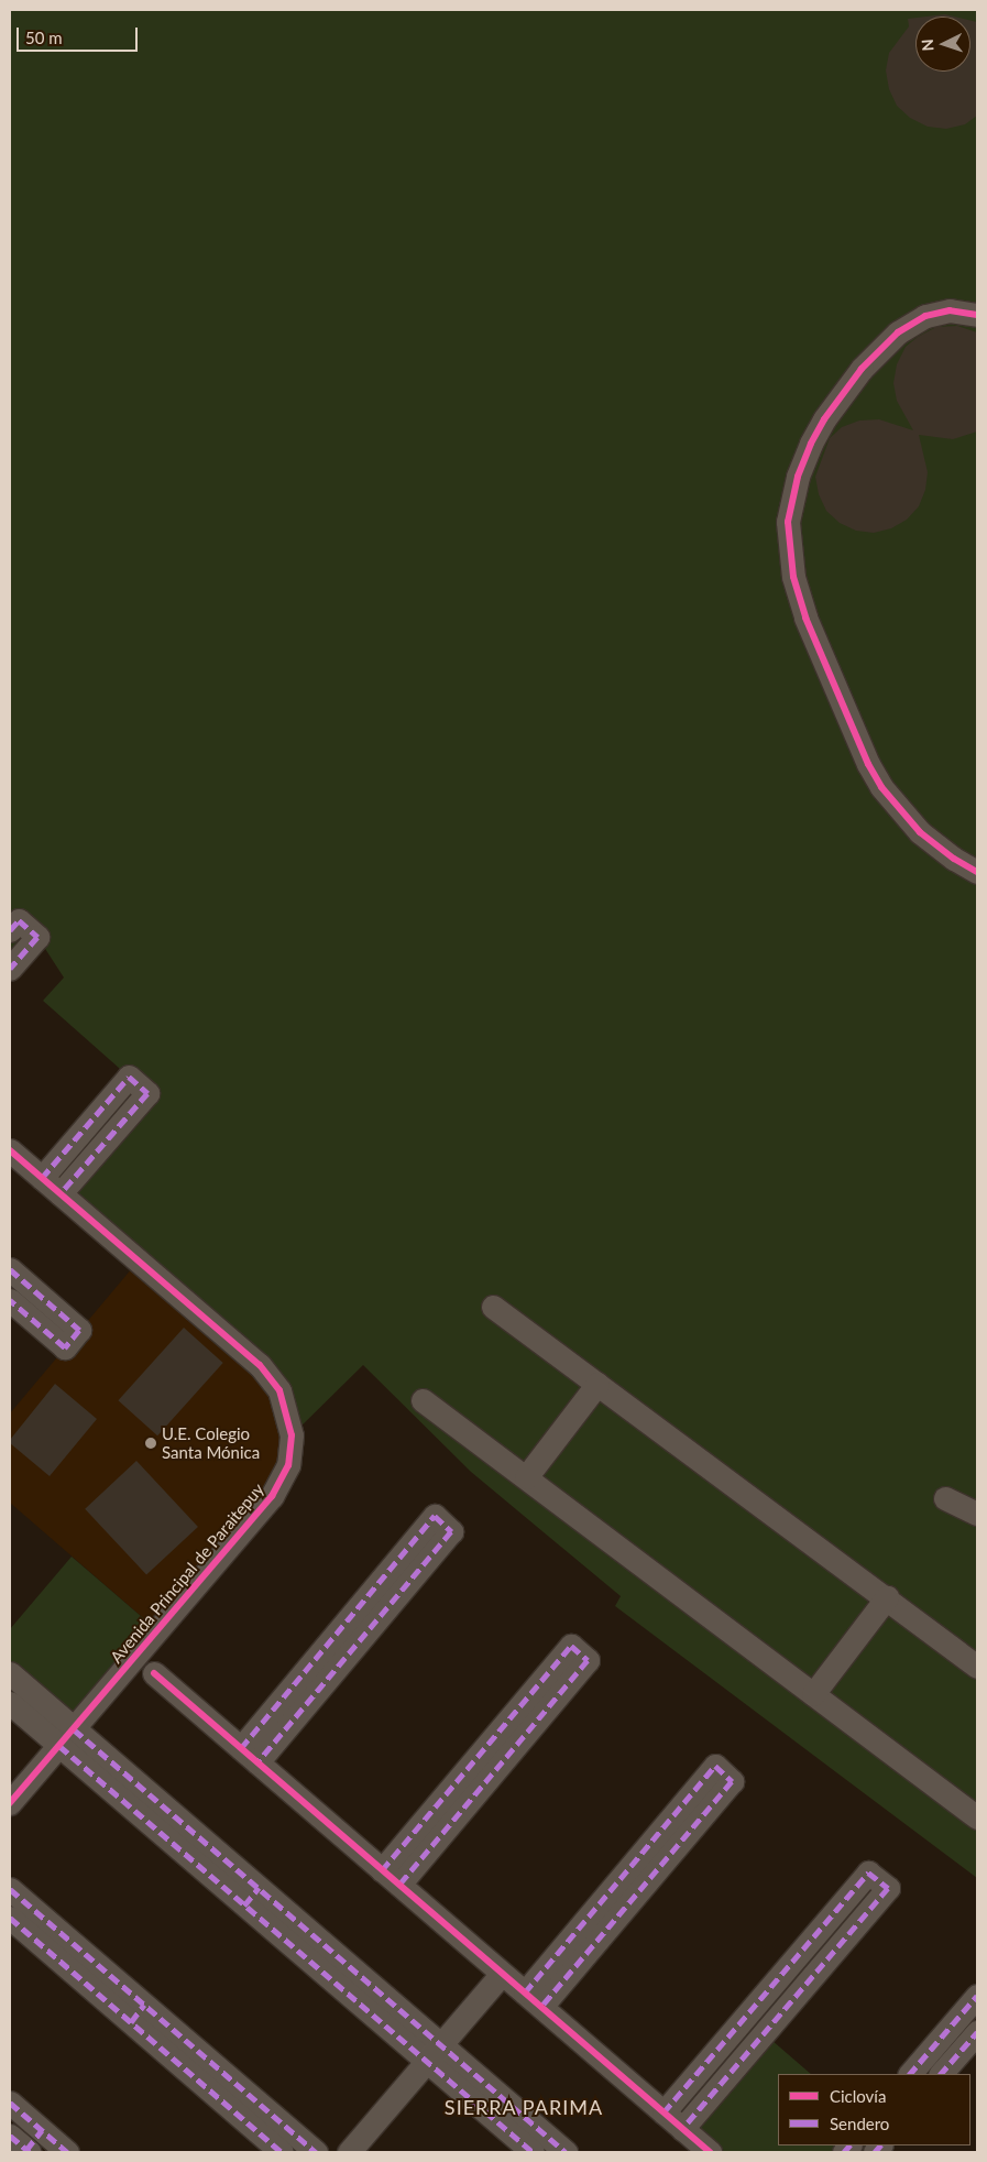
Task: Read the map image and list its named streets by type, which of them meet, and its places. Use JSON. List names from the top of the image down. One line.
{"streets":{"street":["Avenida Principal de Paraitepuy"]},"districts":["SIERRA PARIMA"],"places":["U.E. Colegio Santa Mónica"],"legend":["Ciclovía","Sendero"],"scale_bar":"50 m","north":"left"}
